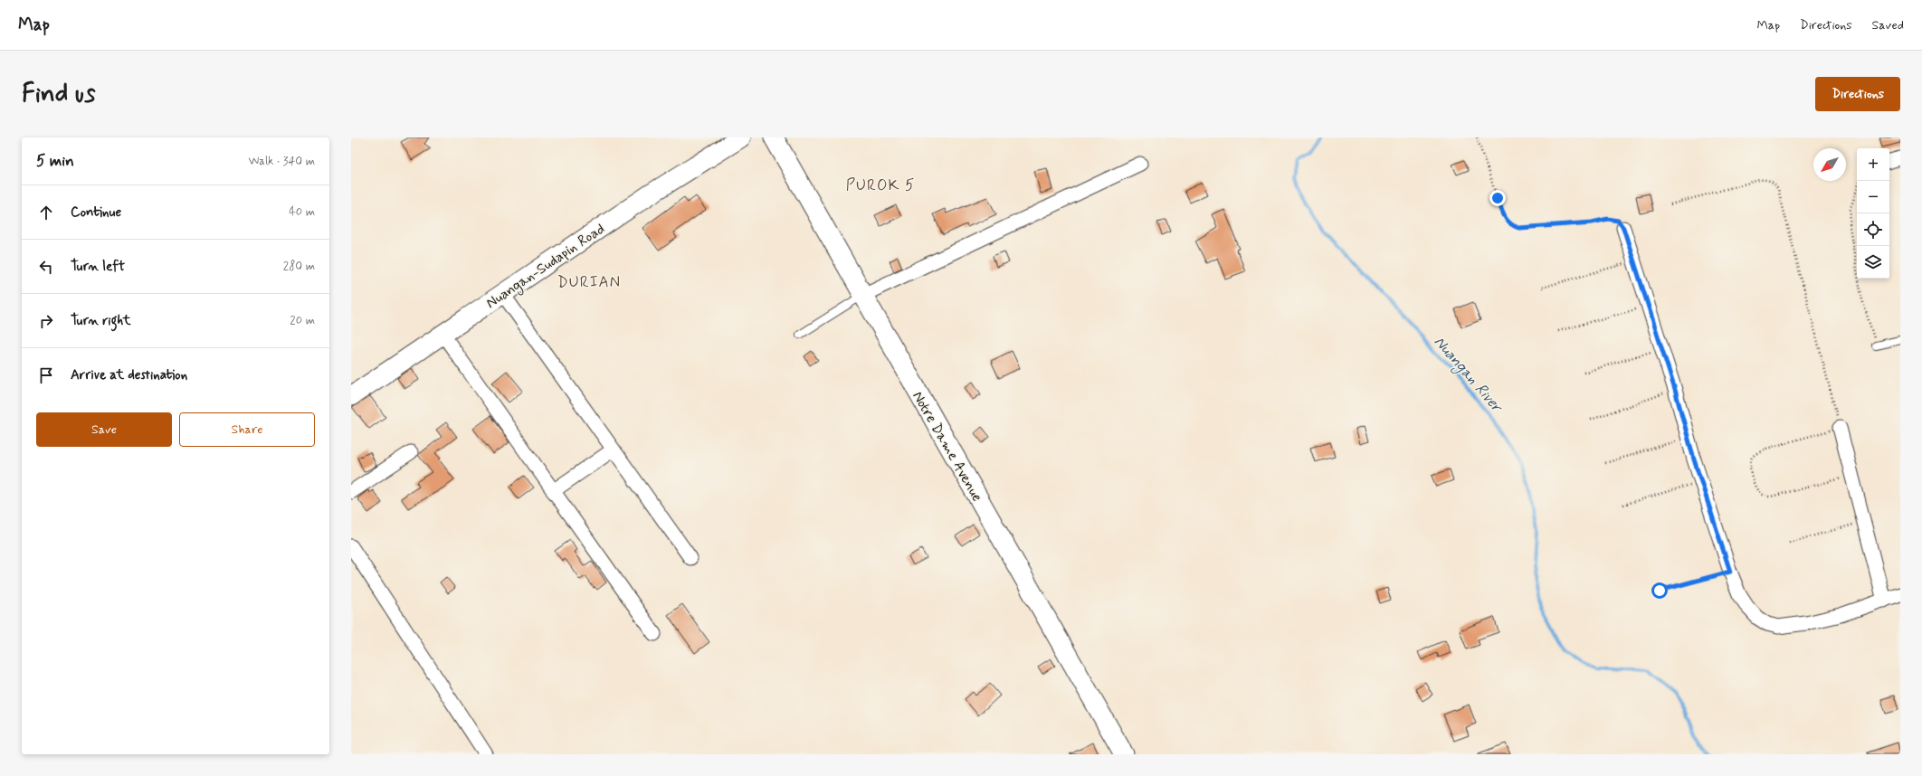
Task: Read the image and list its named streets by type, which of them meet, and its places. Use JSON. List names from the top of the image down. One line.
{"streets":{"street":["Nuangan-Sudapin Road","Notre Dame Avenue"]},"districts":["PUROK 5","DURIAN"],"water":["Nuangan River"],"north":"bottom left","page":{"header":"Map","nav":["Map","Directions","Saved"],"buttons":["Directions",["Save","Share"]],"title":"Find us","heading":["5 min","Walk · 340 m"],"map_buttons":["+","−"],"list":[["Continue","40 m"],["Turn left","280 m"],["Turn right","20 m"],"Arrive at destination"]}}
